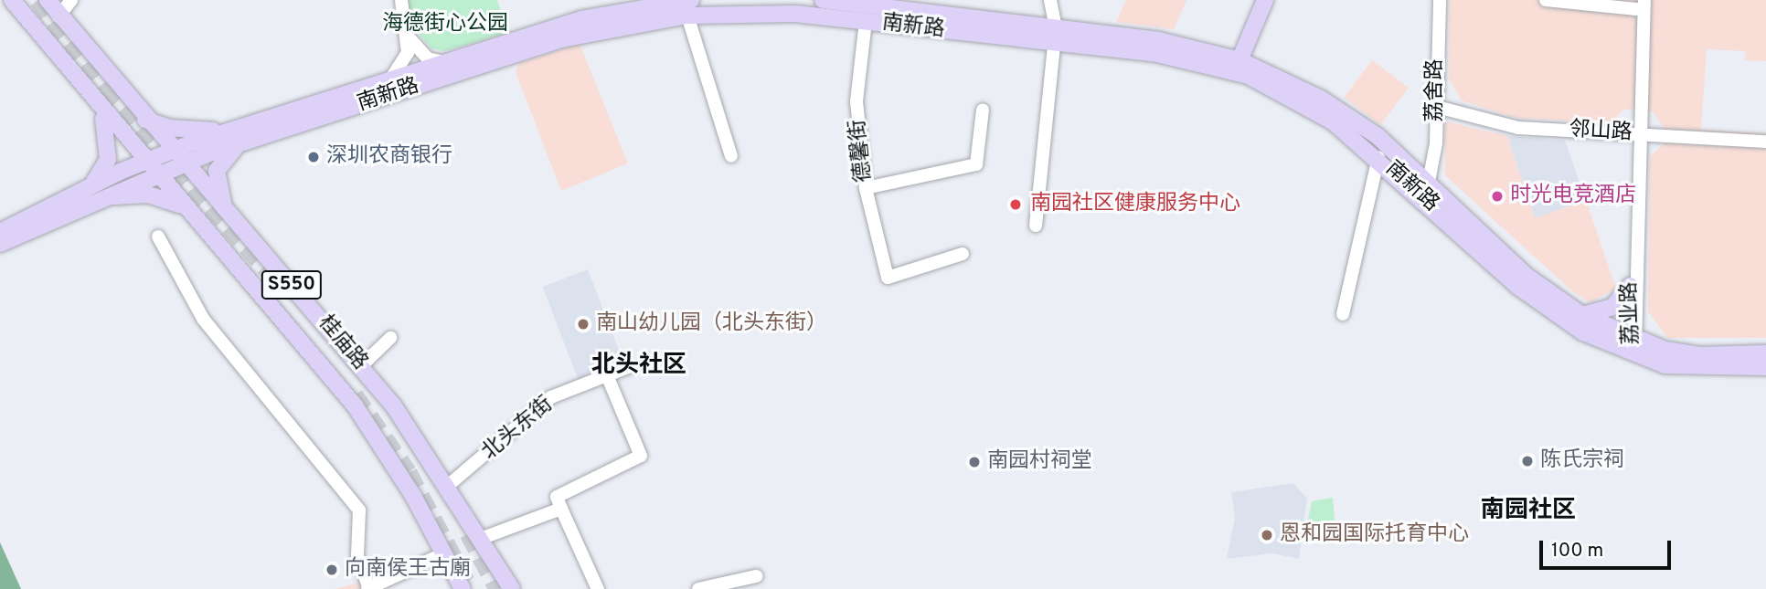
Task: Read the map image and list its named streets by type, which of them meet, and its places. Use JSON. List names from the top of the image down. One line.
{"streets":{"main road":["南新路","S550","桂庙路"],"street":["荔舍路","邻山路","德馨街","荔业路","北头东街"]},"crossings":[["南新路","荔舍路"],["南新路","德馨街"],["南新路","荔业路"],["南新路","桂庙路"],["荔舍路","邻山路"],["邻山路","荔业路"],["桂庙路","北头东街"]],"districts":["北头社区","南园社区"],"parks":["海德街心公园"],"places":["深圳农商银行","时光电竞酒店","南园社区健康服务中心","南山幼儿园（北头东街）","陈氏宗祠","南园村祠堂","恩和园国际托育中心","向南侯王古廟"],"scale_bar":"100 m"}
